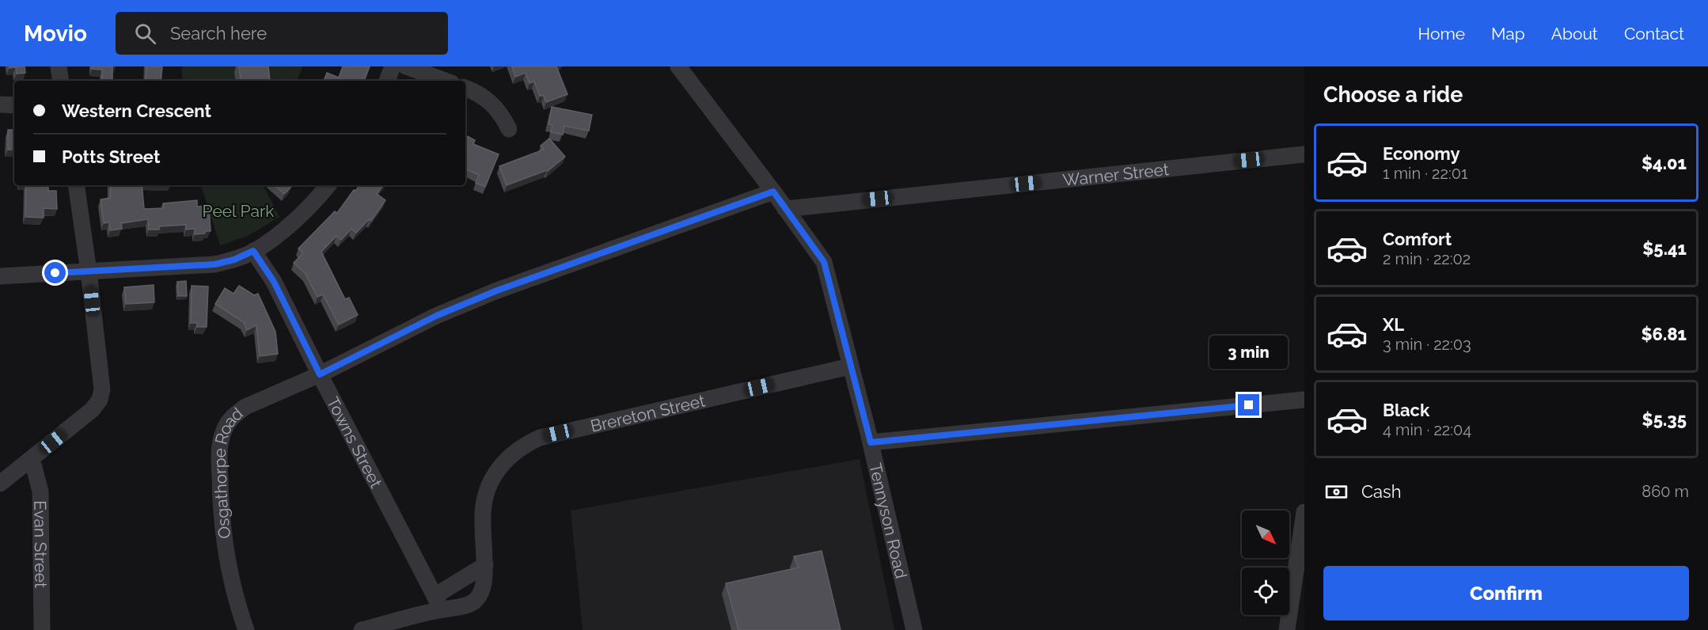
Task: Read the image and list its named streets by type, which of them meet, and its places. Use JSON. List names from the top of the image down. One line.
{"streets":{"street":["Warner Street","Brereton Street","Towns Street","Osgathorpe Road","Tennyson Road","Evan Street"]},"crossings":[["Warner Street","Tennyson Road"],["Brereton Street","Towns Street"],["Brereton Street","Tennyson Road"],["Towns Street","Osgathorpe Road"],["Osgathorpe Road","Tennyson Road"]],"parks":["Peel Park"],"north":"bottom right","page":{"header":"Movio","search":"Search here","nav":["Home","Map","About","Contact"],"heading":"Choose a ride","banner":["Western Crescent","Potts Street"],"list":[{"name":"Economy","note":"1 min · 22:01","value":"$4.01"},{"name":"Comfort","note":"2 min · 22:02","value":"$5.41"},{"name":"XL","note":"3 min · 22:03","value":"$6.81"},{"name":"Black","note":"4 min · 22:04","value":"$5.35"}],"bubble":"3 min","pay":["Cash","860 m"],"buttons":"Confirm"}}
